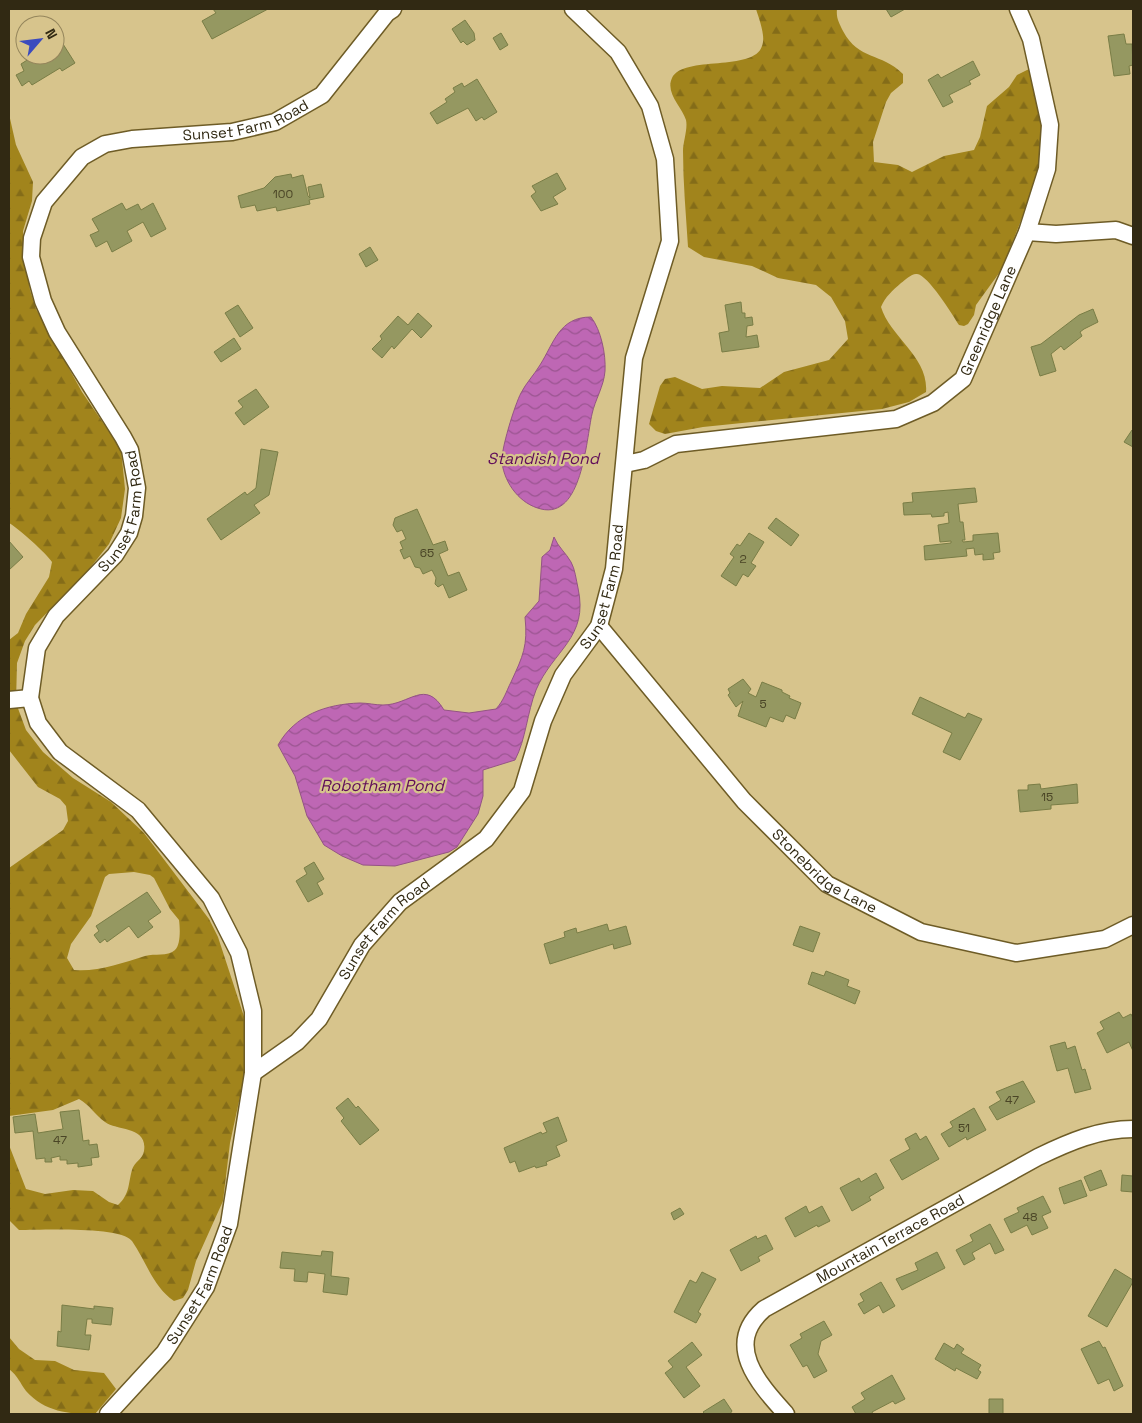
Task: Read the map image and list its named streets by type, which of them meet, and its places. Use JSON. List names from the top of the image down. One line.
{"streets":{"street":["Sunset Farm Road","Greenridge Lane","Stonebridge Lane","Mountain Terrace Road"]},"crossings":[["Sunset Farm Road","Greenridge Lane"],["Sunset Farm Road","Stonebridge Lane"]],"water":["Standish Pond","Robotham Pond"],"house_numbers":["100","65","2","5","15","47","51","47","48"],"north":"top right"}
